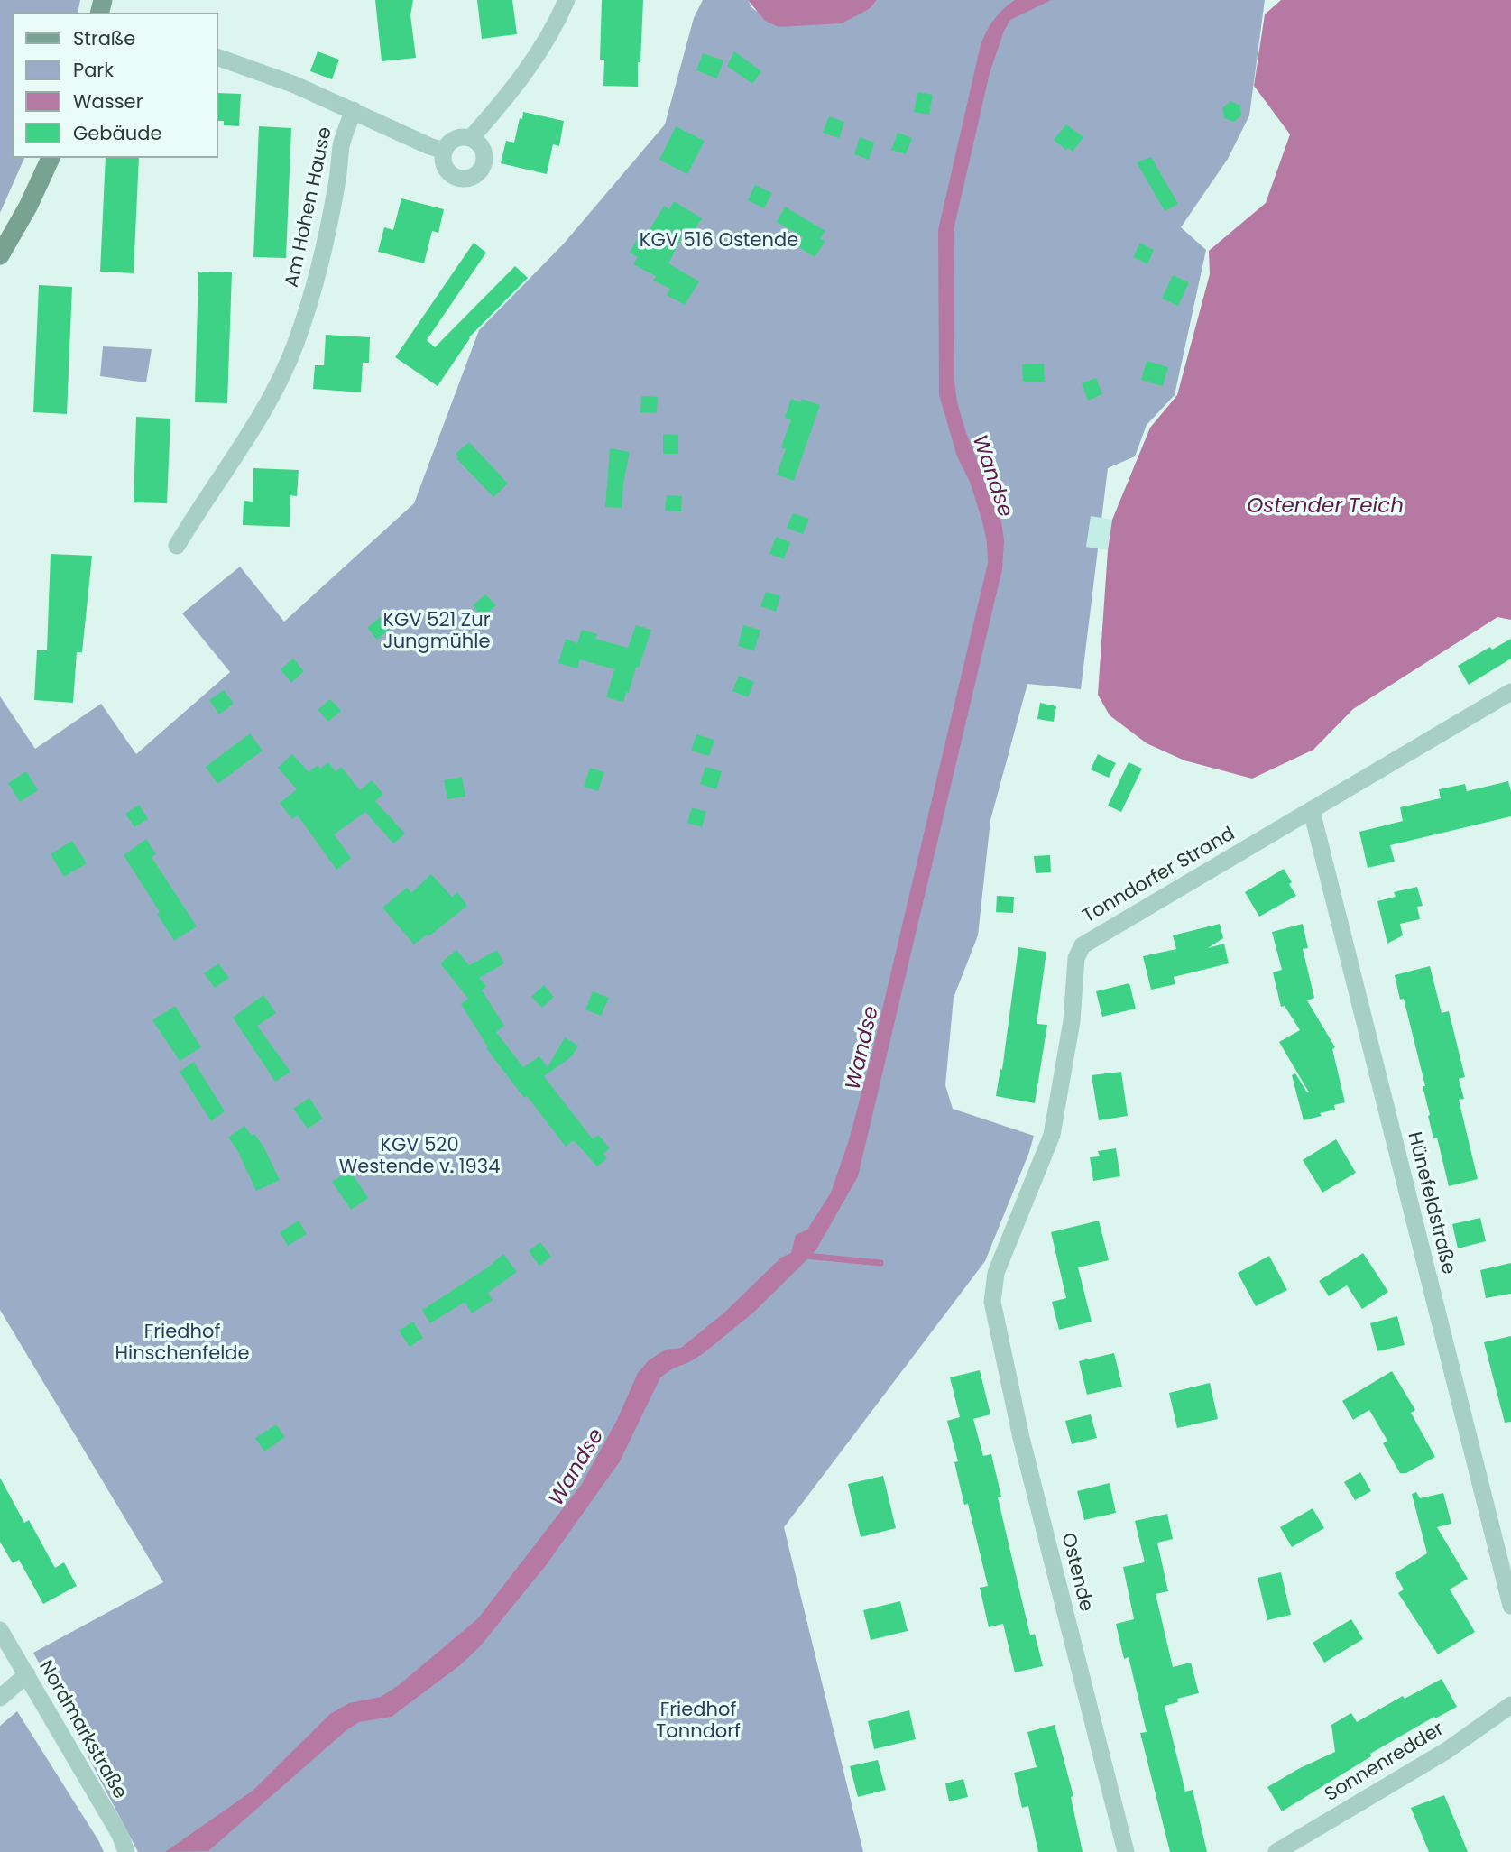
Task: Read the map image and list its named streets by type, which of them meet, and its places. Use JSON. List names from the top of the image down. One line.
{"streets":{"street":["Am Hohen Hause","Tonndorfer Strand","Hünefeldstraße","Ostende","Nordmarkstraße","Sonnenredder"]},"crossings":[["Tonndorfer Strand","Hünefeldstraße"],["Tonndorfer Strand","Ostende"]],"water":["Wandse","Ostender Teich"],"parks":["KGV 516 Ostende","KGV 521 Zur Jungmühle","KGV 520 Westende v. 1934","Friedhof Hinschenfelde","Friedhof Tonndorf"],"legend":["Straße","Park","Wasser","Gebäude"]}
